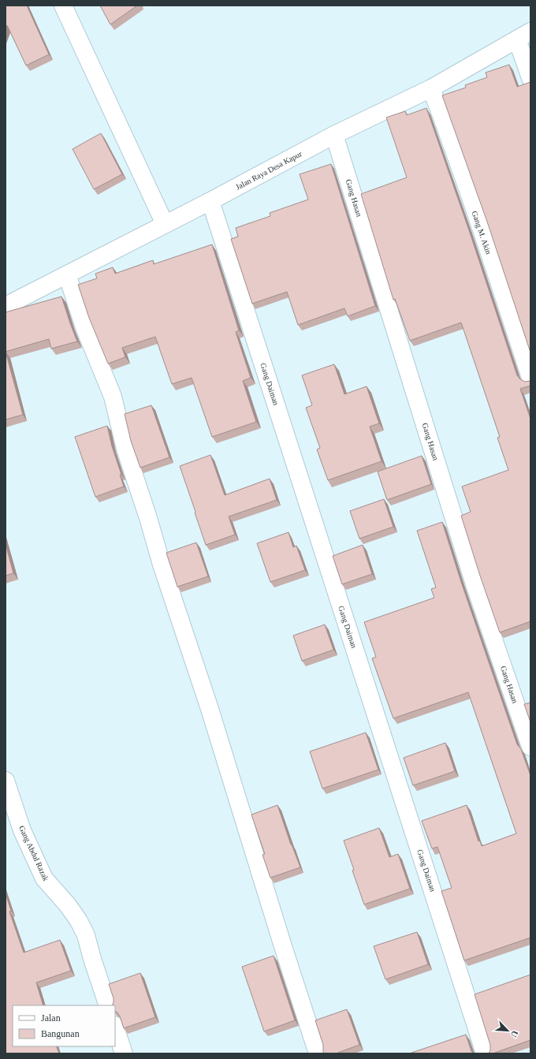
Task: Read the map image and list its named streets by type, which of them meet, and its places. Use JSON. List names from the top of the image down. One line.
{"streets":{"street":["Jalan Raya Desa Kapur","Gang Hasan","Gang M. Akin","Gang Daiman","Gang Abdul Razak"]},"crossings":[["Jalan Raya Desa Kapur","Gang Hasan"],["Jalan Raya Desa Kapur","Gang M. Akin"],["Jalan Raya Desa Kapur","Gang Daiman"]],"legend":["Jalan","Bangunan"],"north":"bottom right"}
